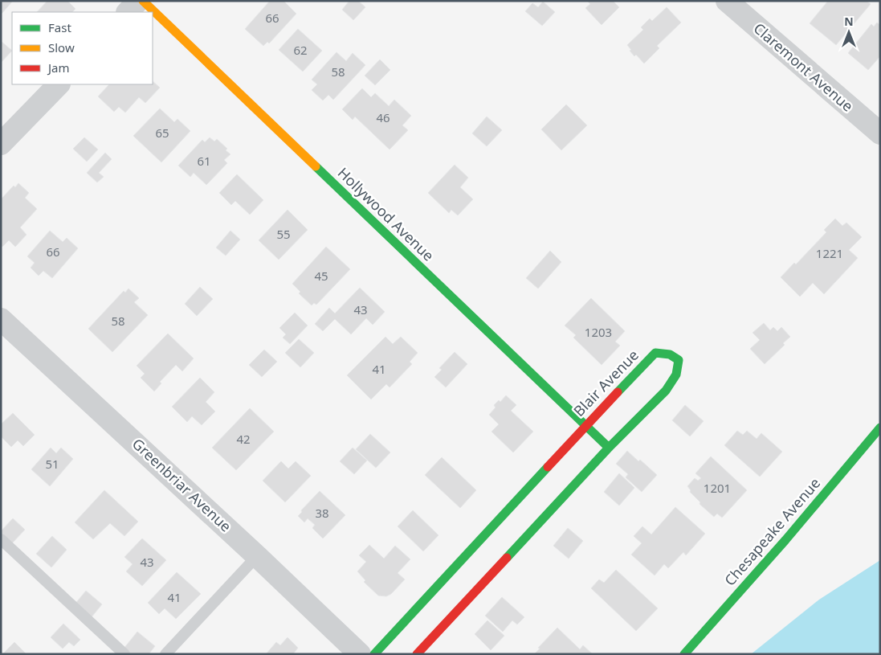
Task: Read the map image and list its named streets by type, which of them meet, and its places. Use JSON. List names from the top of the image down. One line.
{"streets":{"street":["Claremont Avenue","Hollywood Avenue","Blair Avenue","Greenbriar Avenue","Chesapeake Avenue"]},"crossings":[["Hollywood Avenue","Blair Avenue"]],"house_numbers":["66","62","58","46","65","61","55","66","1221","45","43","58","1203","41","42","51","1201","38","43","41"],"legend":["Fast","Slow","Jam"],"north":"top"}
